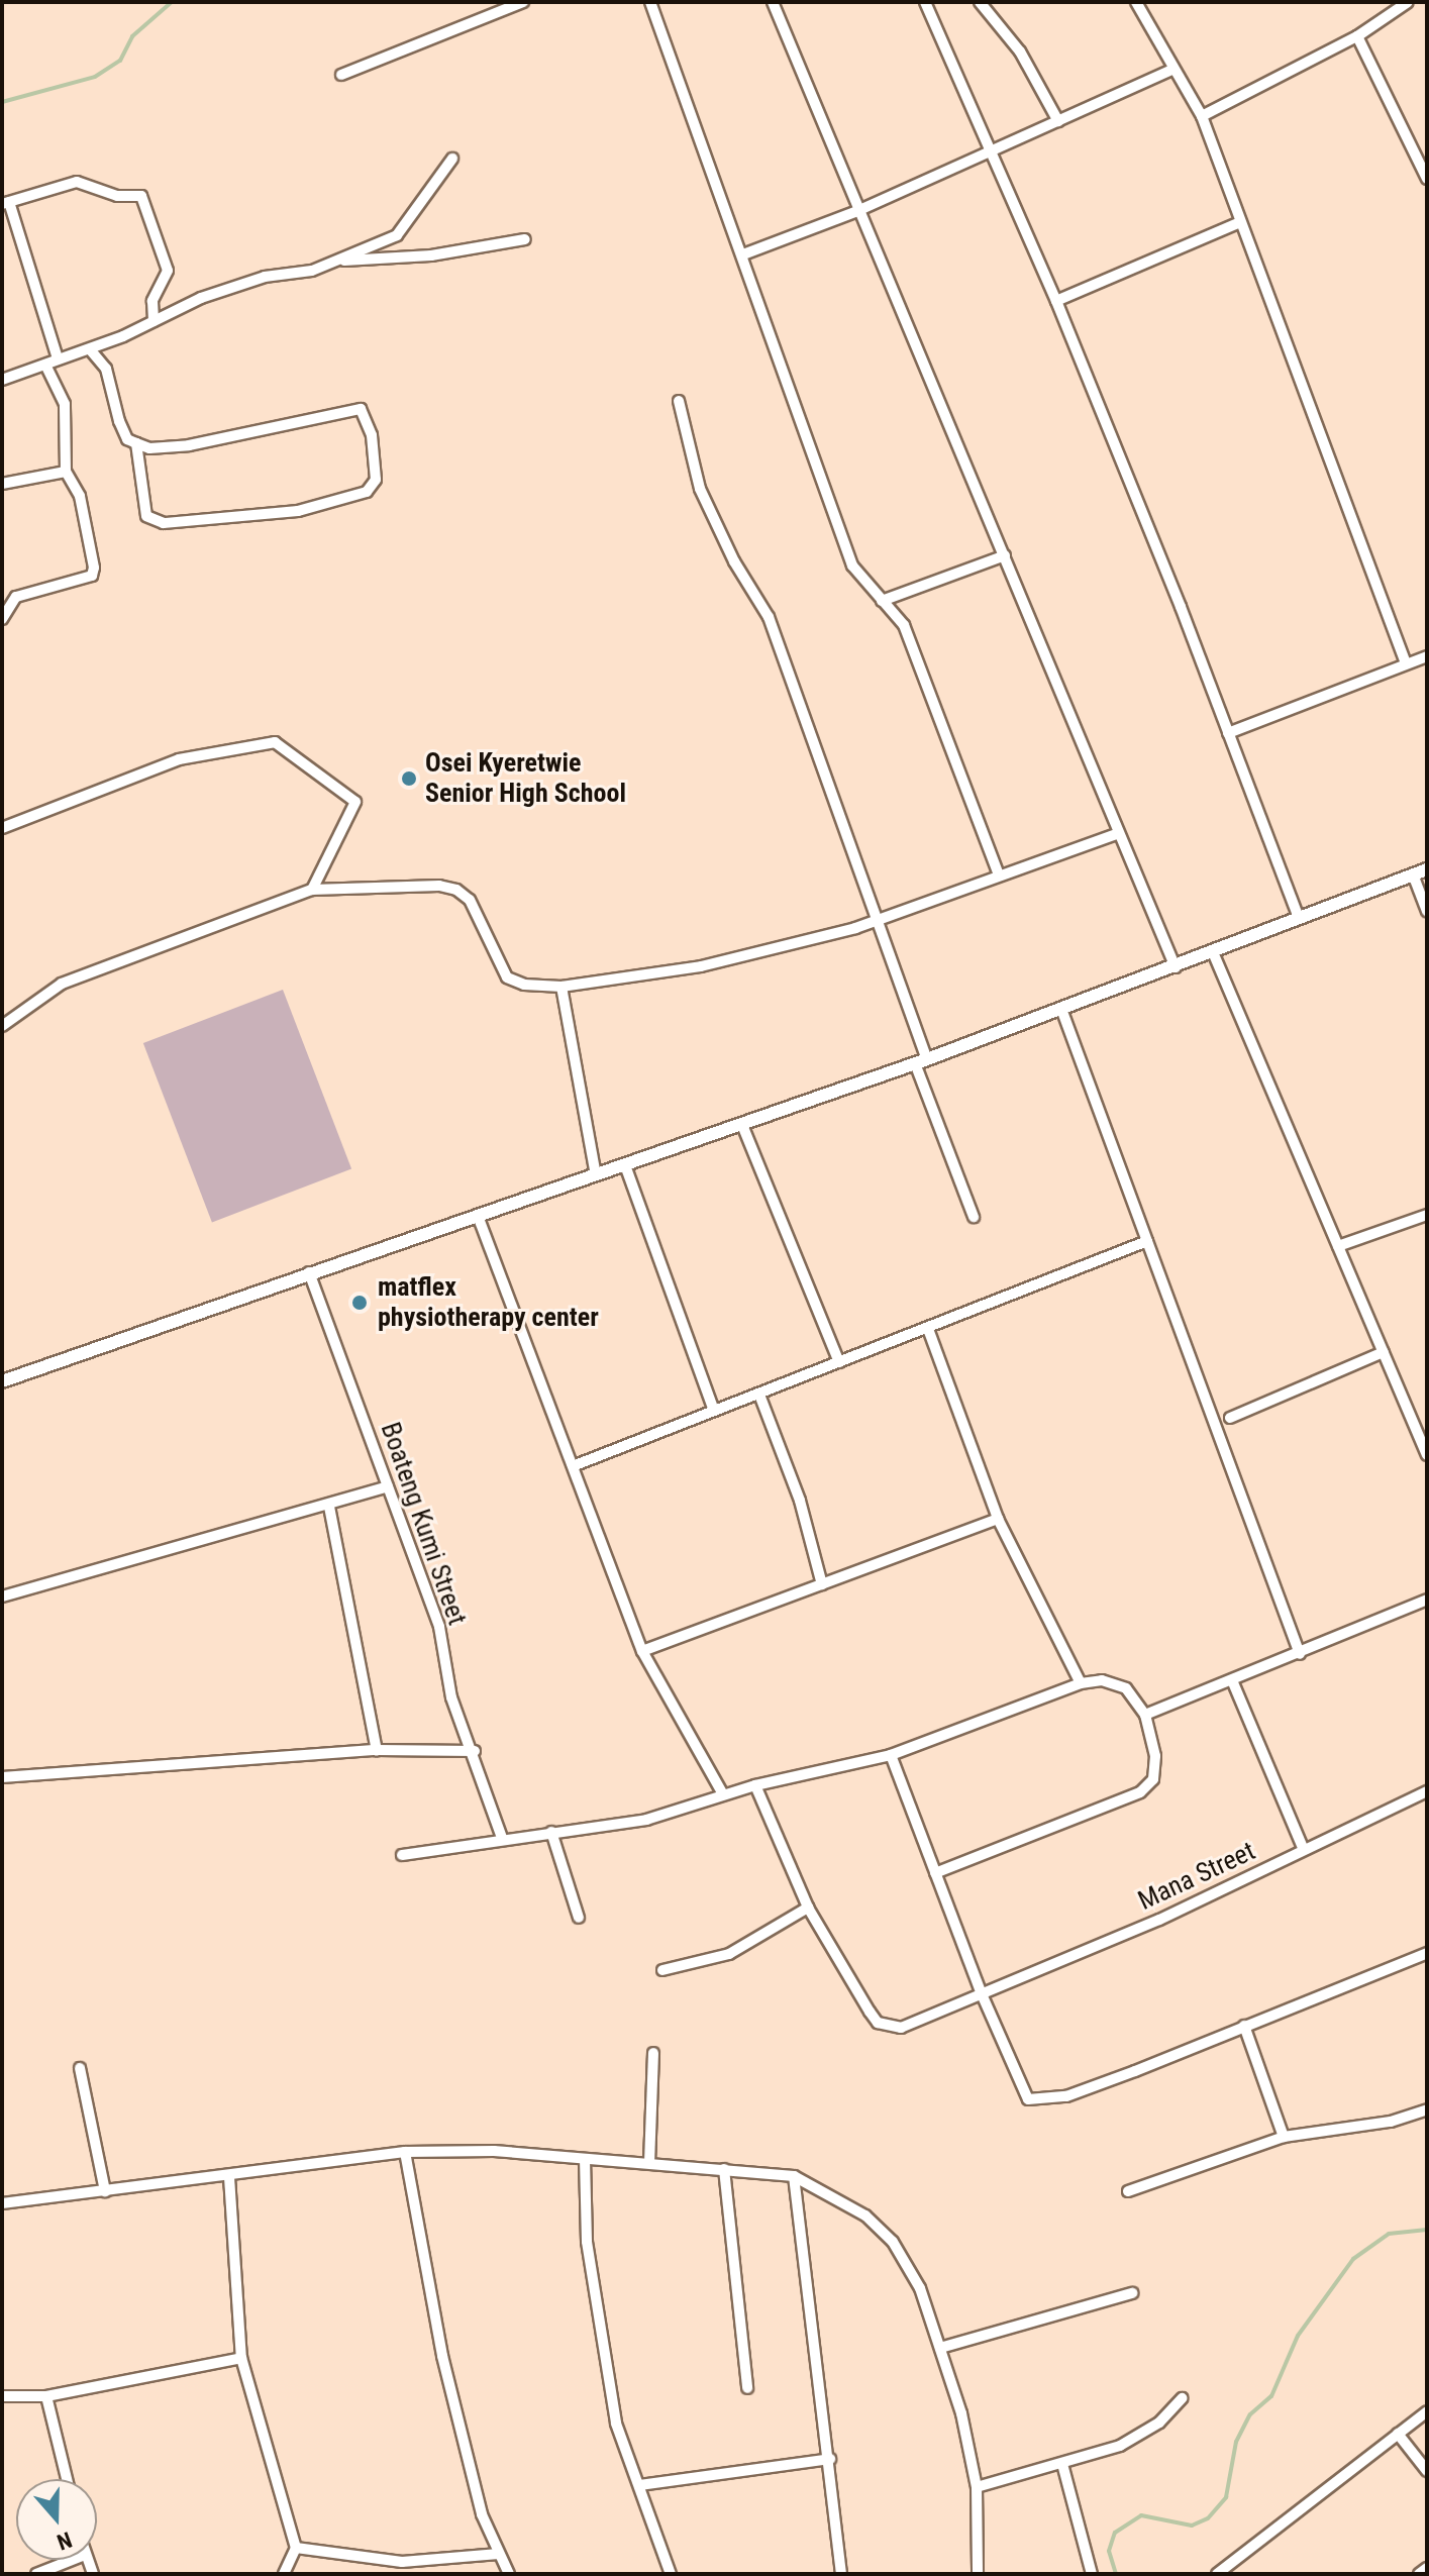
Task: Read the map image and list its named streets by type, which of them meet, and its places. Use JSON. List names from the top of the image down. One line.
{"streets":{"street":["Boateng Kumi Street","Mana Street"]},"places":["Osei Kyeretwie Senior High School","matflex physiotherapy center"],"north":"bottom"}
